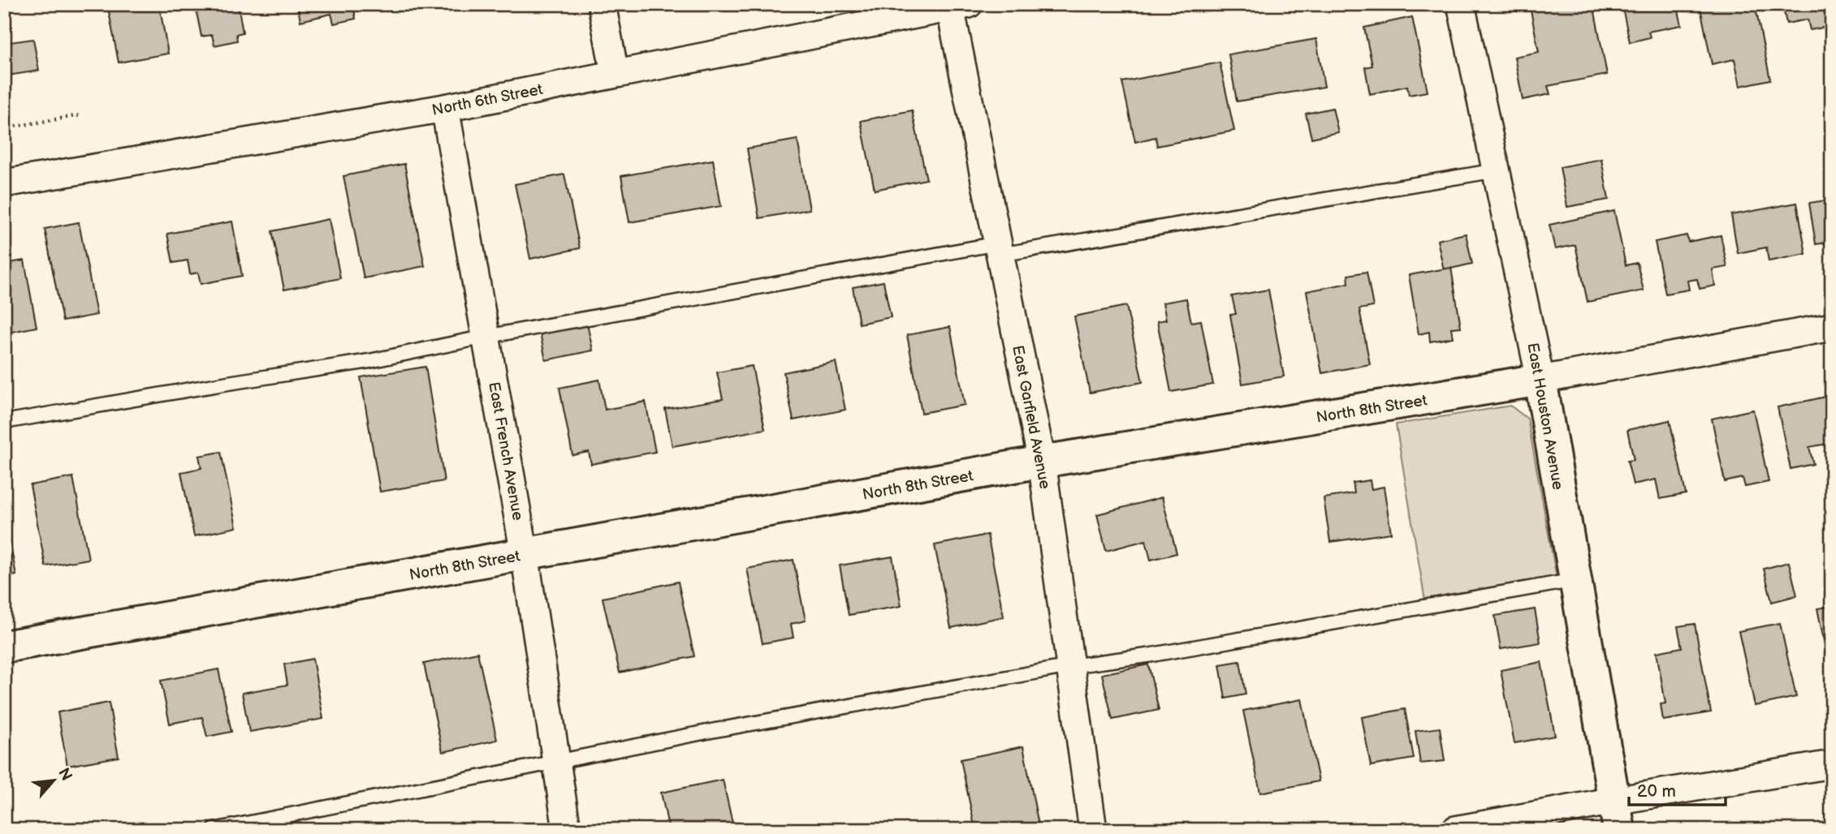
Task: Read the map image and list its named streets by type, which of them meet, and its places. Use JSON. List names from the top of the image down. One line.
{"streets":{"street":["North 6th Street","North 8th Street","East Houston Avenue","East Garfield Avenue","East French Avenue"]},"crossings":[["North 6th Street","East Garfield Avenue"],["North 6th Street","East French Avenue"],["North 8th Street","East Houston Avenue"],["North 8th Street","East Garfield Avenue"],["North 8th Street","East French Avenue"]],"scale_bar":"20 m","north":"top right"}
